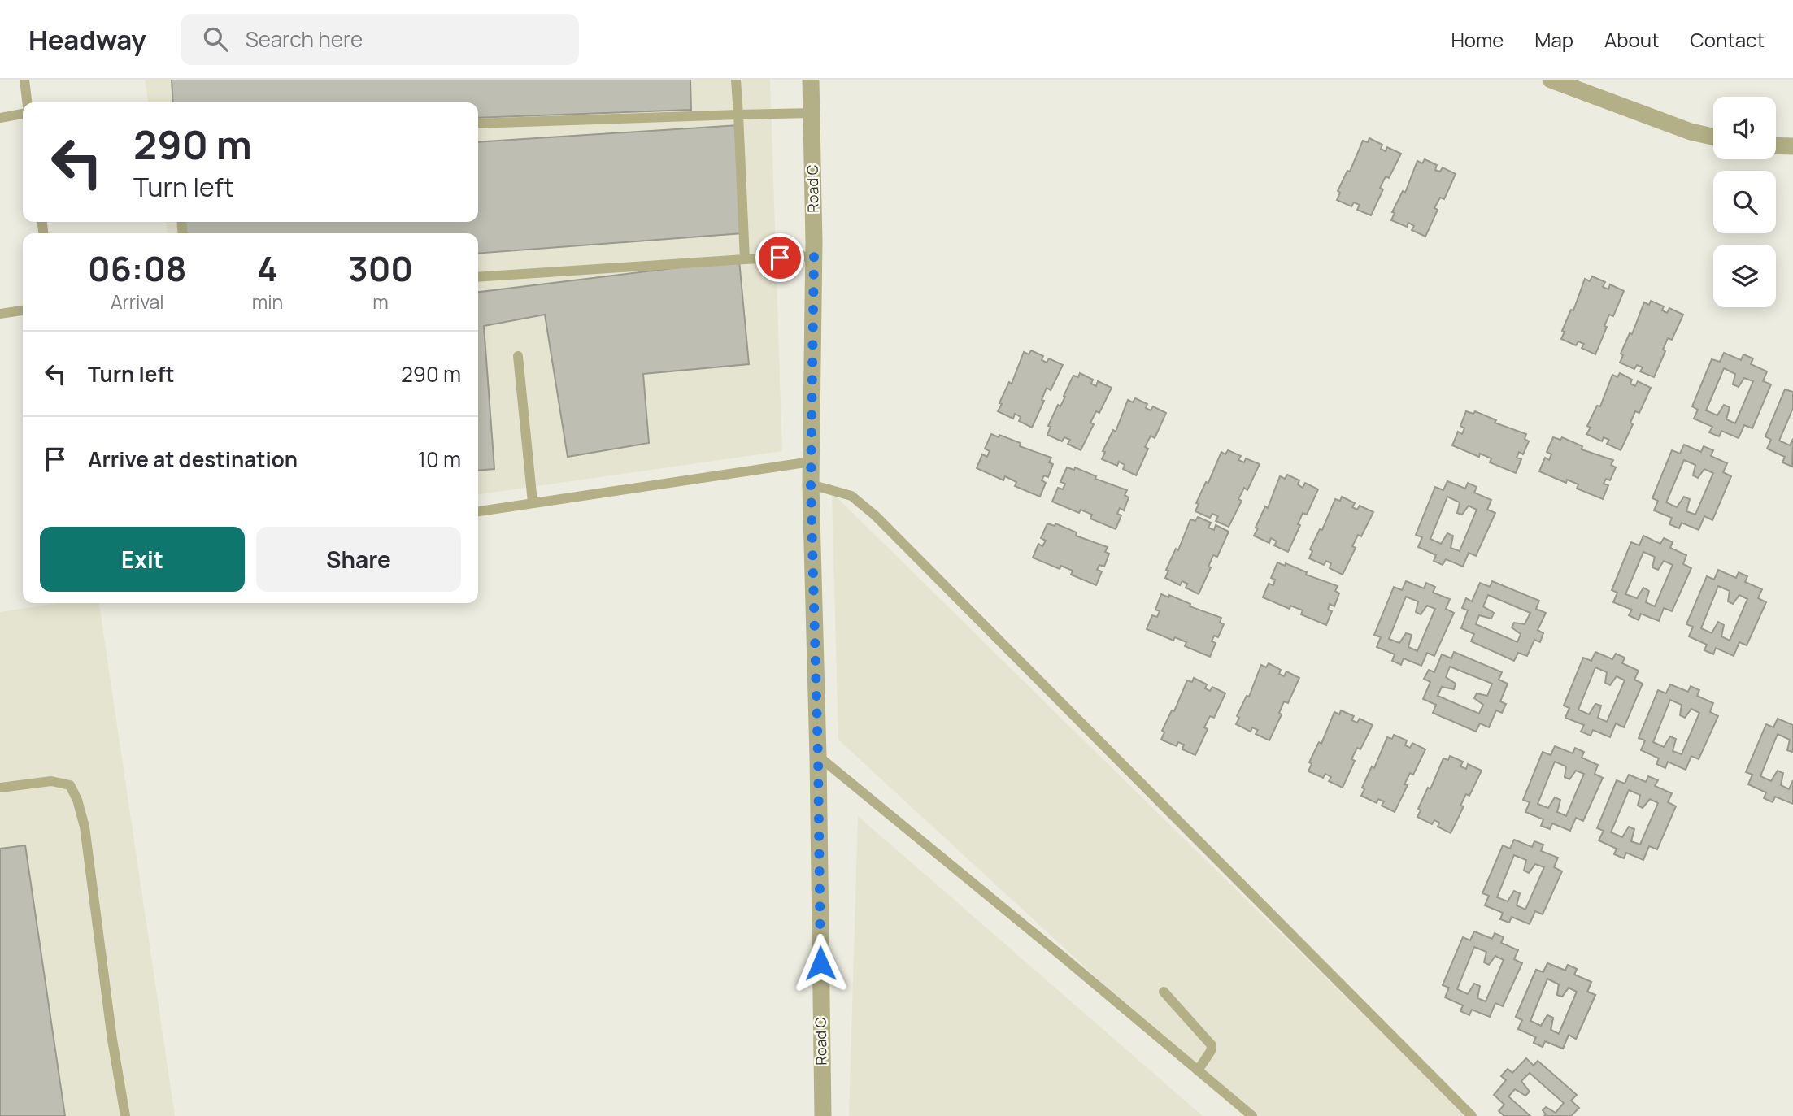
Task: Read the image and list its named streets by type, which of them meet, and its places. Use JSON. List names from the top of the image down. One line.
{"streets":{"street":["Road C"]},"page":{"header":"Headway","search":"Search here","nav":["Home","Map","About","Contact"],"turn":["290 m","Turn left"],"eta":["06:08","Arrival","4","min","300","m"],"list":[{"name":"Turn left","value":"290 m"},{"name":"Arrive at destination","value":"10 m"}],"buttons":["Exit","Share"]}}
